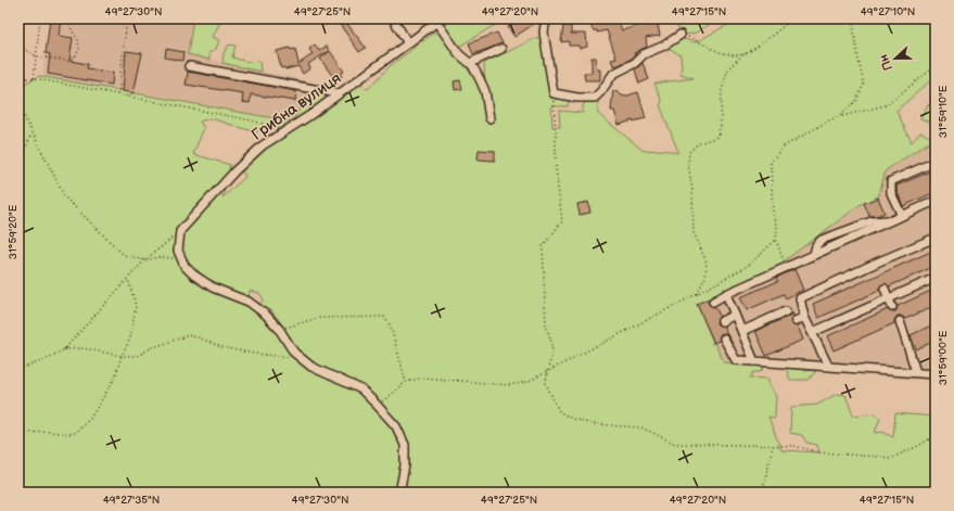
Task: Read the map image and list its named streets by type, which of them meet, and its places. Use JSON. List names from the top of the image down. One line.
{"streets":{"street":["Грибна вулиця"]},"north":"left","coordinates":["49°27'30\"N","49°27'25\"N","49°27'20\"N","49°27'15\"N","49°27'10\"N","31°59'10\"E","31°59'20\"E","31°59'00\"E","49°27'35\"N"]}
